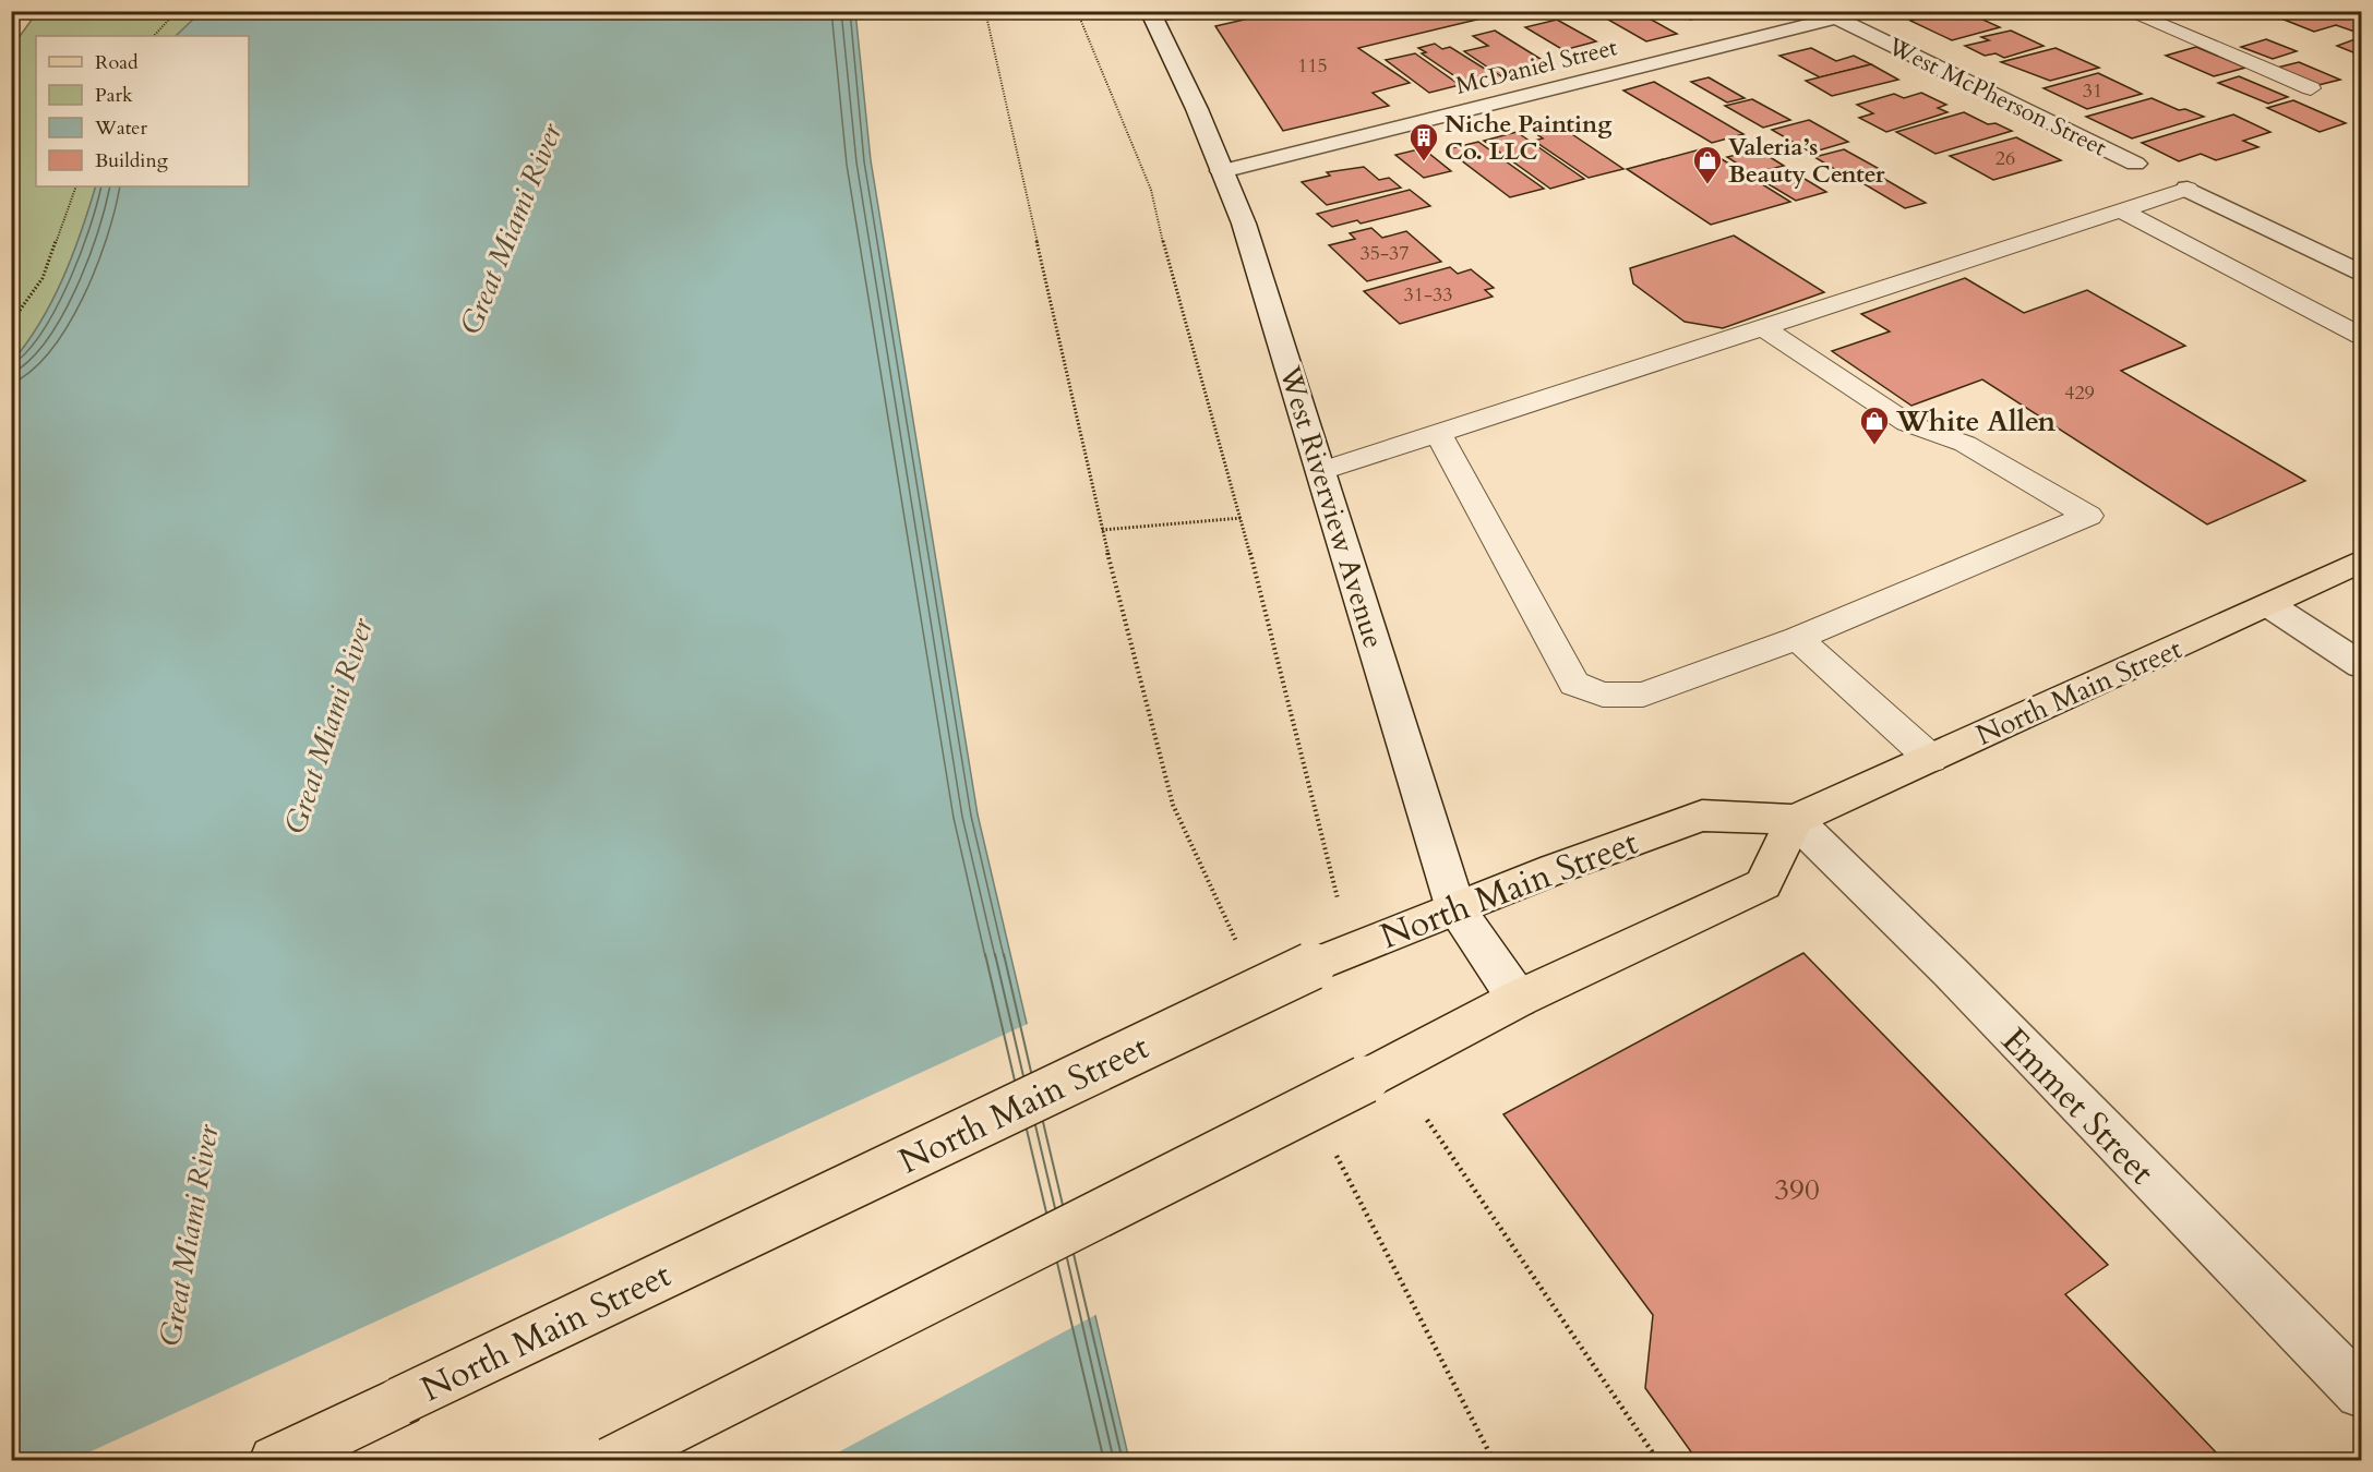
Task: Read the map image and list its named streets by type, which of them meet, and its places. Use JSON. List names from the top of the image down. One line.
{"streets":{"main road":["North Main Street"],"street":["McDaniel Street","West McPherson Street","West Riverview Avenue","Emmet Street"]},"crossings":[["McDaniel Street","West McPherson Street"],["McDaniel Street","West Riverview Avenue"],["West Riverview Avenue","North Main Street"],["North Main Street","Emmet Street"]],"water":["Great Miami River"],"places":{"building":["Niche Painting Co. LLC"],"shop":["Valeria’s Beauty Center","White Allen"]},"house_numbers":["115","31","26","35-37","31-33","429","390"],"legend":["Road","Park","Water","Building"]}
